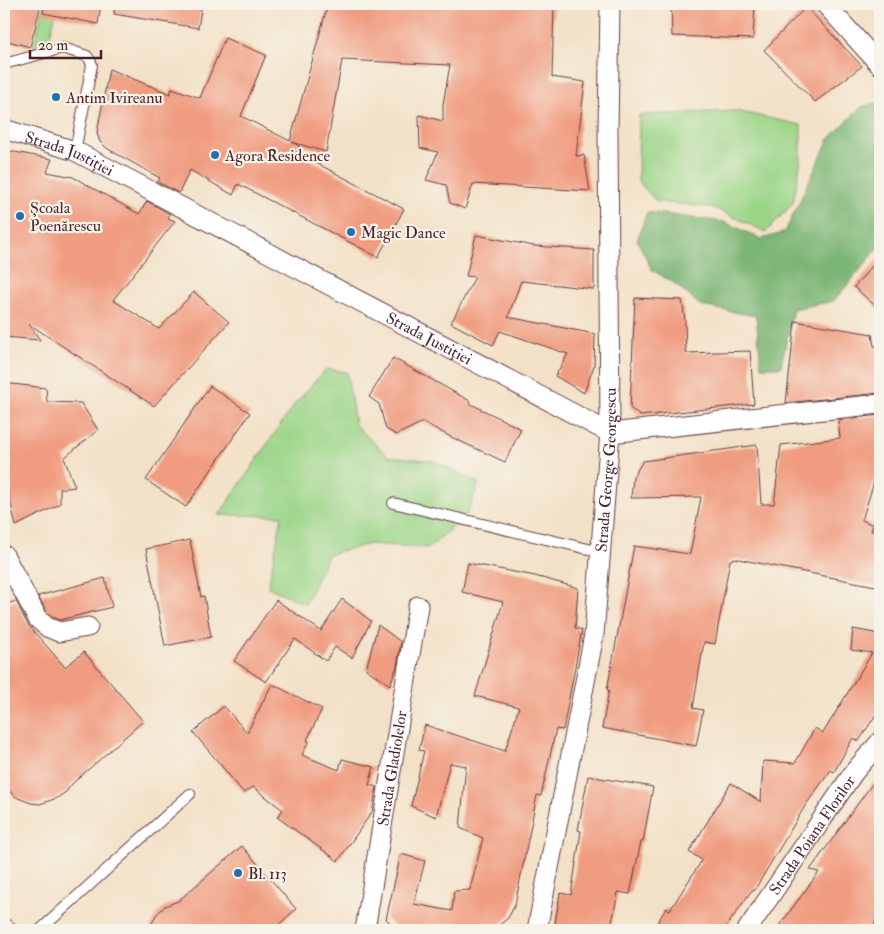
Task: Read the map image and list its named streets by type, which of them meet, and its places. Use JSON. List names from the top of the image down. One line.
{"streets":{"street":["Strada Justiției","Strada George Georgescu","Strada Gladiolelor","Strada Poiana Florilor"]},"crossings":[["Strada Justiției","Strada George Georgescu"]],"places":["Antim Ivireanu","Agora Residence","Şcoala Poenărescu","Magic Dance","Bl. 113"],"scale_bar":"20 m"}
